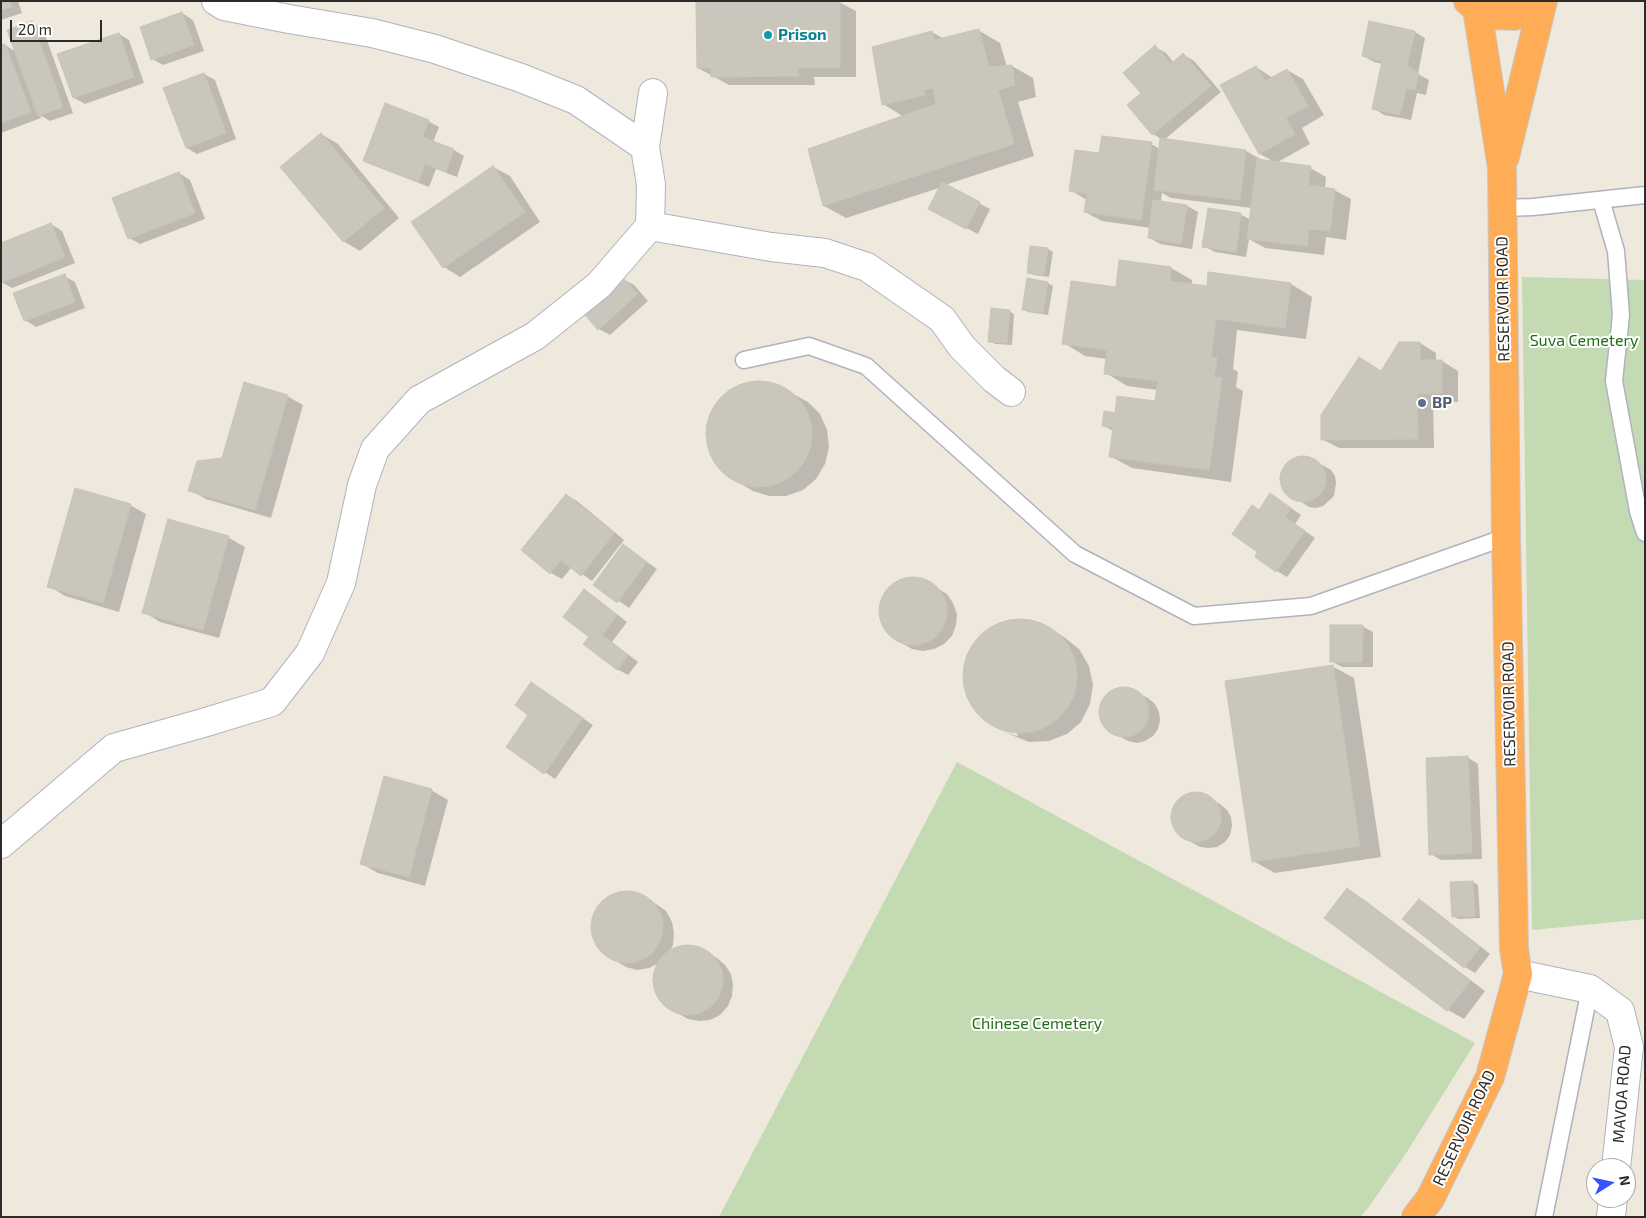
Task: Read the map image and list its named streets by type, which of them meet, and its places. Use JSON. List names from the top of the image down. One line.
{"streets":{"highway":["RESERVOIR ROAD"],"street":["MAVOA ROAD"]},"crossings":[["RESERVOIR ROAD","MAVOA ROAD"]],"parks":["Suva Cemetery","Chinese Cemetery"],"places":["Prison","BP"],"scale_bar":"20 m","north":"right"}
